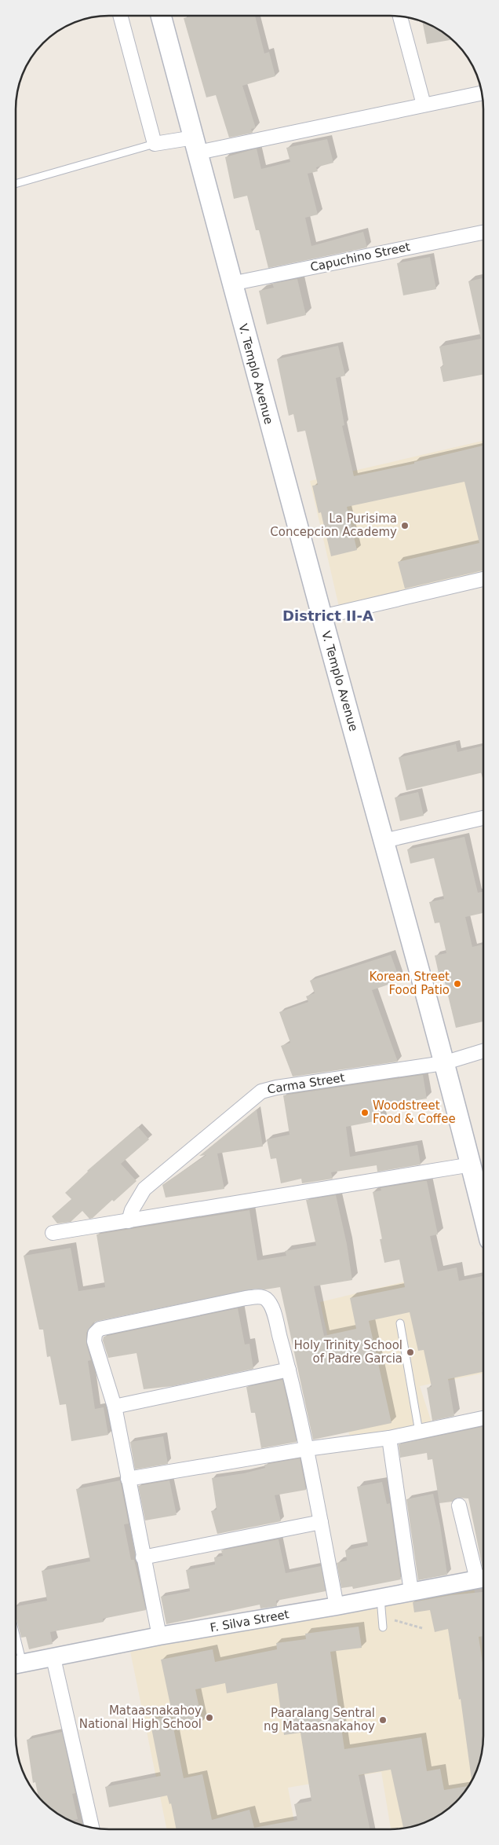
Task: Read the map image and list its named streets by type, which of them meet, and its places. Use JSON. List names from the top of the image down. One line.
{"streets":{"main road":["V. Templo Avenue"],"street":["Capuchino Street","Carma Street","F. Silva Street"]},"crossings":[["Capuchino Street","V. Templo Avenue"],["V. Templo Avenue","Carma Street"]],"districts":["District II-A"],"places":["La Purisima Concepcion Academy","Korean Street Food Patio","Woodstreet Food & Coffee","Holy Trinity School of Padre Garcia","Mataasnakahoy National High School","Paaralang Sentral ng Mataasnakahoy"]}
